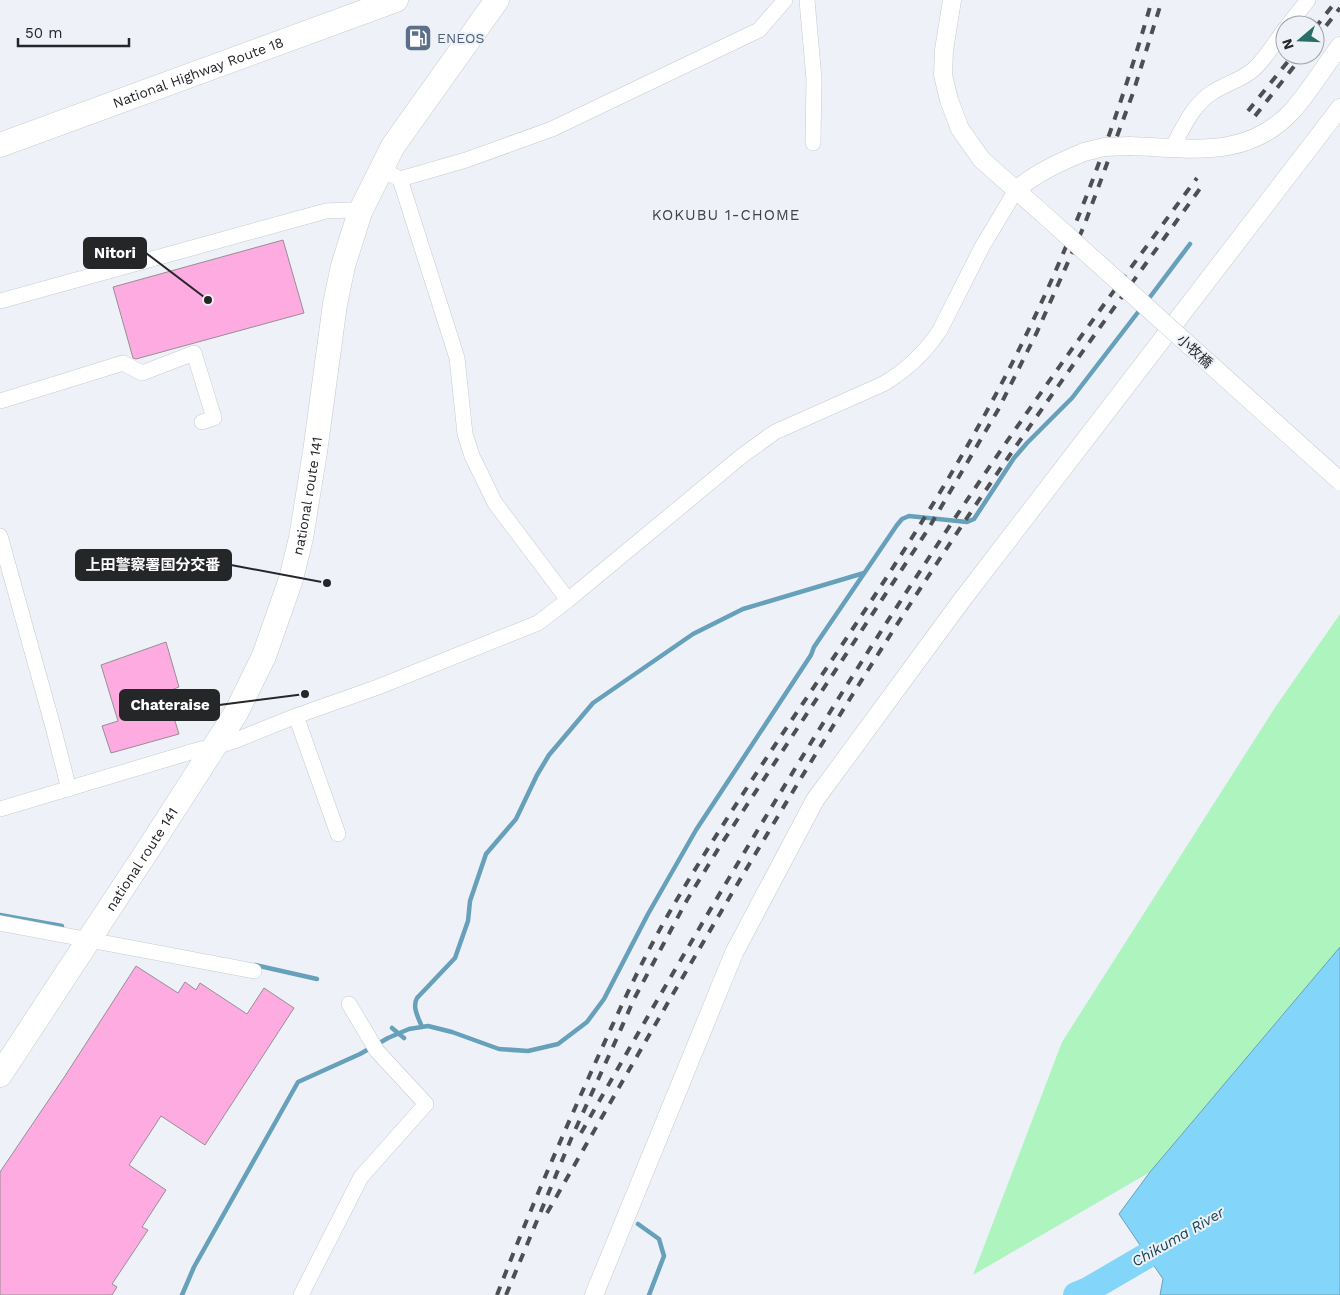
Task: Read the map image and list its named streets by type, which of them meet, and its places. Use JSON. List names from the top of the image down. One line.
{"streets":{"highway":["National Highway Route 18","national route 141"],"street":["小牧橋"]},"districts":["KOKUBU 1-CHOME"],"water":["Chikuma River"],"places":{"fuel station":["ENEOS"],"other":["Nitori","上田警察署国分交番","Chateraise"]},"scale_bar":"50 m","north":"left"}
